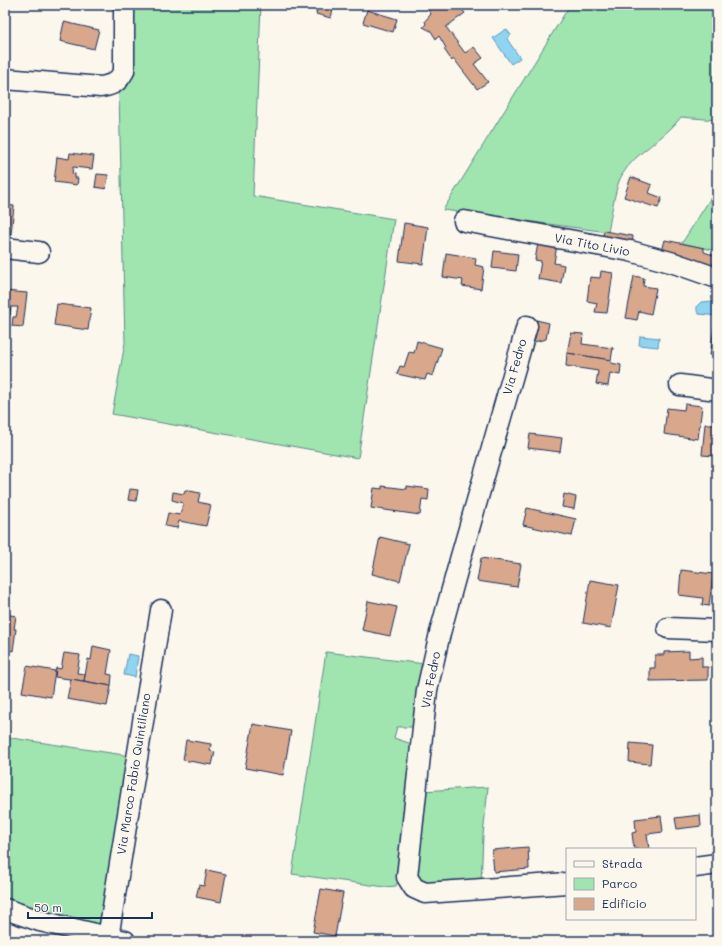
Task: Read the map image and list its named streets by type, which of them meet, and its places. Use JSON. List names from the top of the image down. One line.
{"streets":{"street":["Via Tito Livio","Via Fedro","Via Marco Fabio Quintiliano"]},"legend":["Strada","Parco","Edificio"],"scale_bar":"50 m"}
